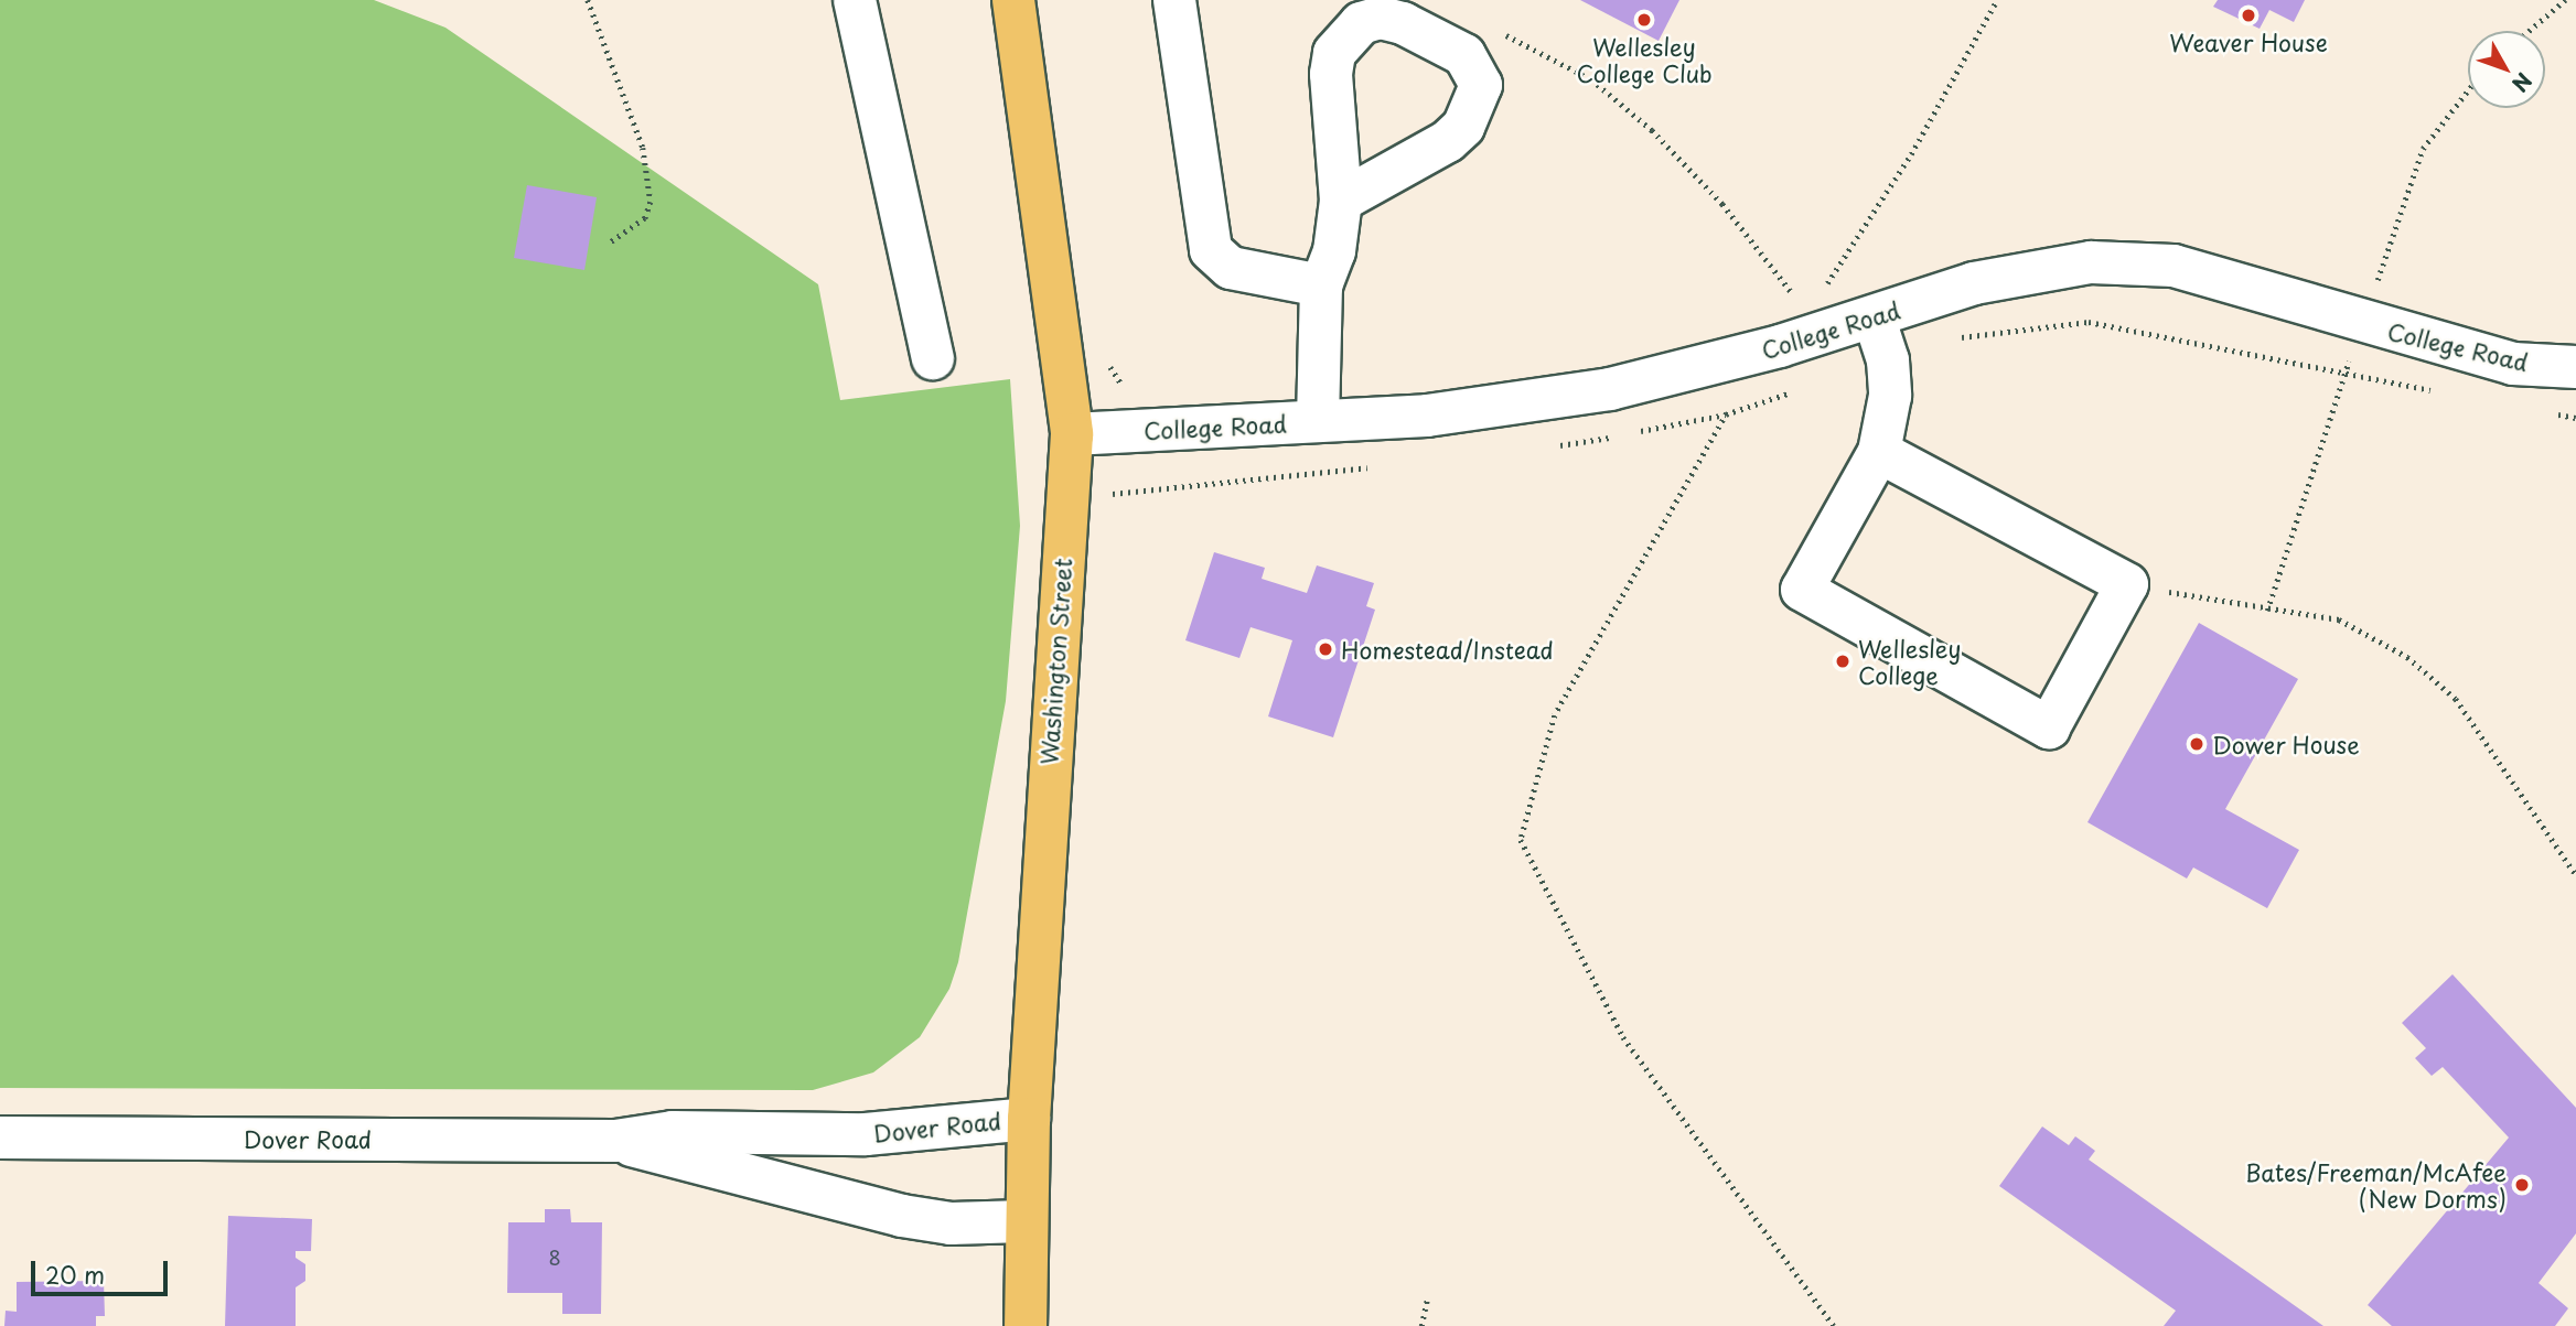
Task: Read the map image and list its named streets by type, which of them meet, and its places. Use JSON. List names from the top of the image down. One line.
{"streets":{"main road":["Washington Street"],"street":["College Road","Dover Road"]},"crossings":[["College Road","Washington Street"],["Washington Street","Dover Road"]],"places":["Weaver House","Wellesley College Club","Homestead/Instead","Wellesley College","Dower House","Bates/Freeman/McAfee (New Dorms)"],"house_numbers":["8"],"scale_bar":"20 m","north":"bottom right"}
